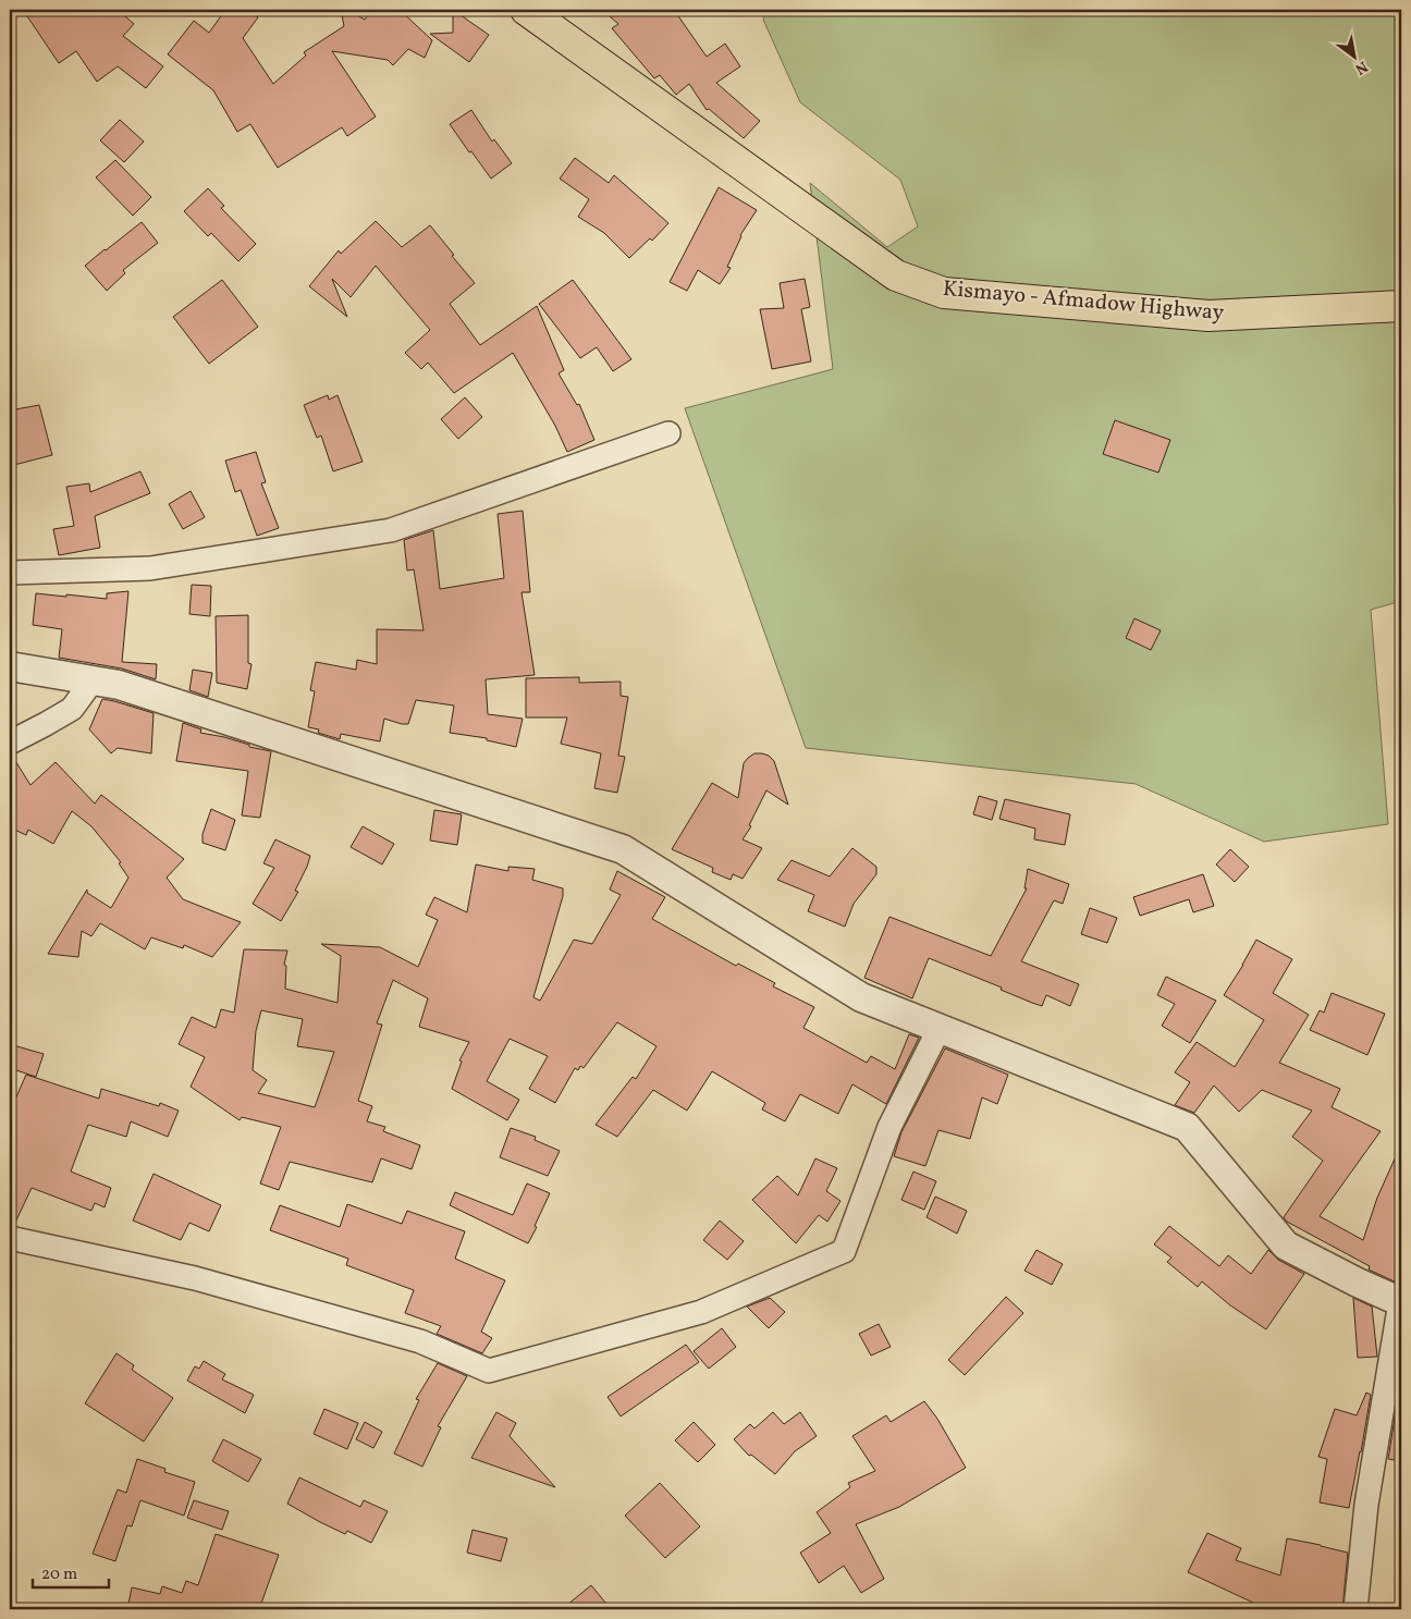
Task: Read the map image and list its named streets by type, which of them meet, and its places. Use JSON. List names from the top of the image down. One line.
{"streets":{"main road":["Kismayo - Afmadow Highway"]},"scale_bar":"20 m","north":"bottom right"}
